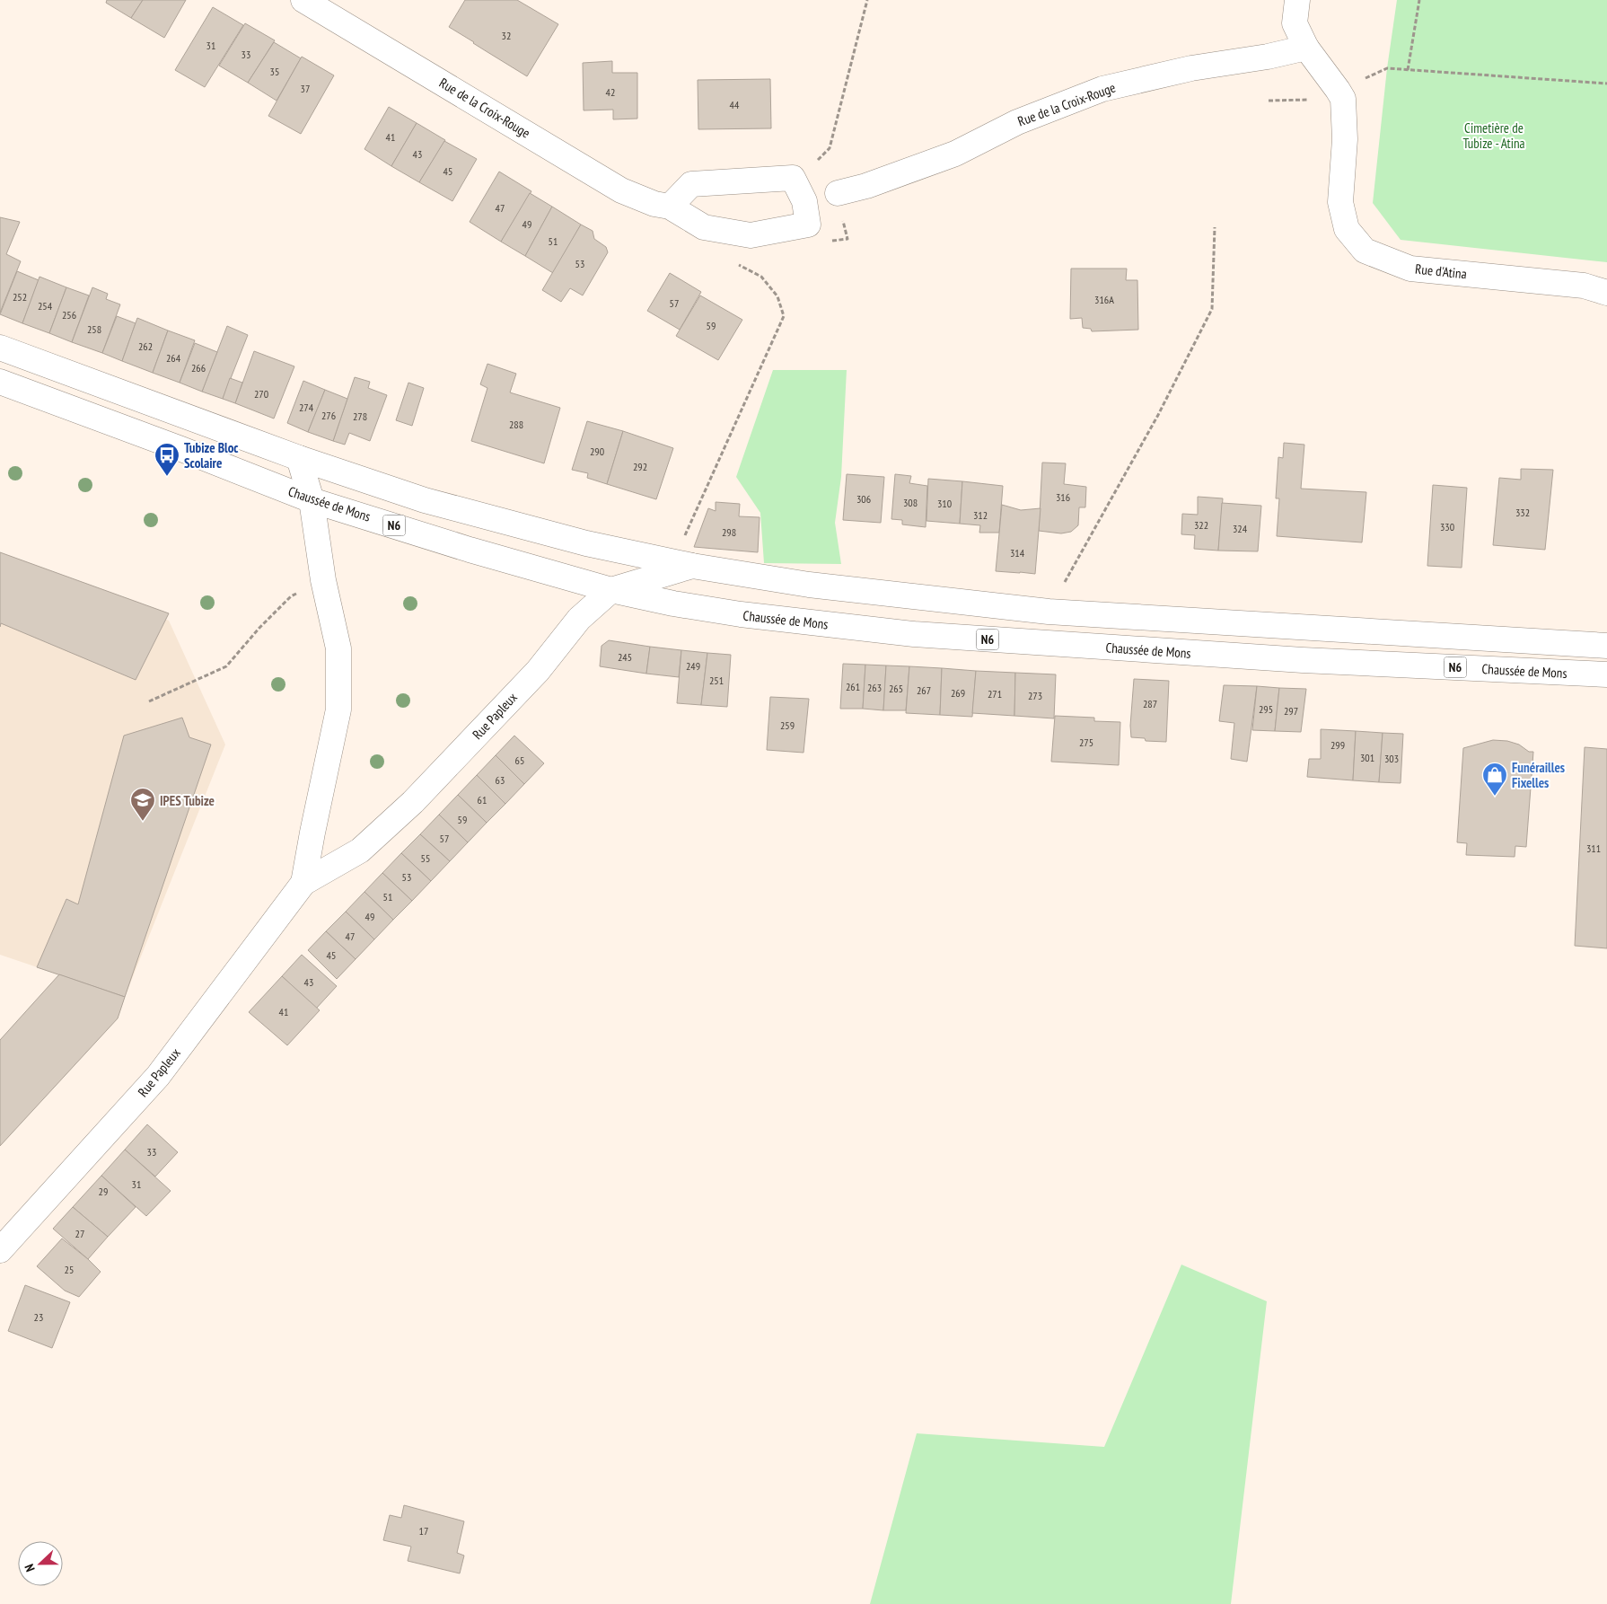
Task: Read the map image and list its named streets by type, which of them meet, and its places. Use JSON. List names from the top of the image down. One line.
{"streets":{"main road":["Rue de la Croix-Rouge","Rue d'Atina","Chaussée de Mons","N6","Rue Papleux"]},"crossings":[["Rue de la Croix-Rouge","Rue d'Atina"],["Chaussée de Mons","Rue Papleux"],["N6","Rue Papleux"]],"parks":["Cimetière de Tubize - Atina"],"places":{"bus stop":["Tubize Bloc Scolaire"],"shop":["Funérailles Fixelles"],"school or university":["IPES Tubize"]},"house_numbers":["32","31","33","35","37","42","44","41","43","45","47","49","51","53","252","316A","57","254","256","59","258","262","264","266","270","274","276","278","288","290","292","316","306","308","310","332","312","322","330","324","298","314","245","249","251","261","263","265","267","269","271","273","287","295","297","259","275","299","301","303","65","63","61","59","57","311","55","53","51","49","47","45","43","41","33","31","29","27","25","23","17"],"north":"left"}
